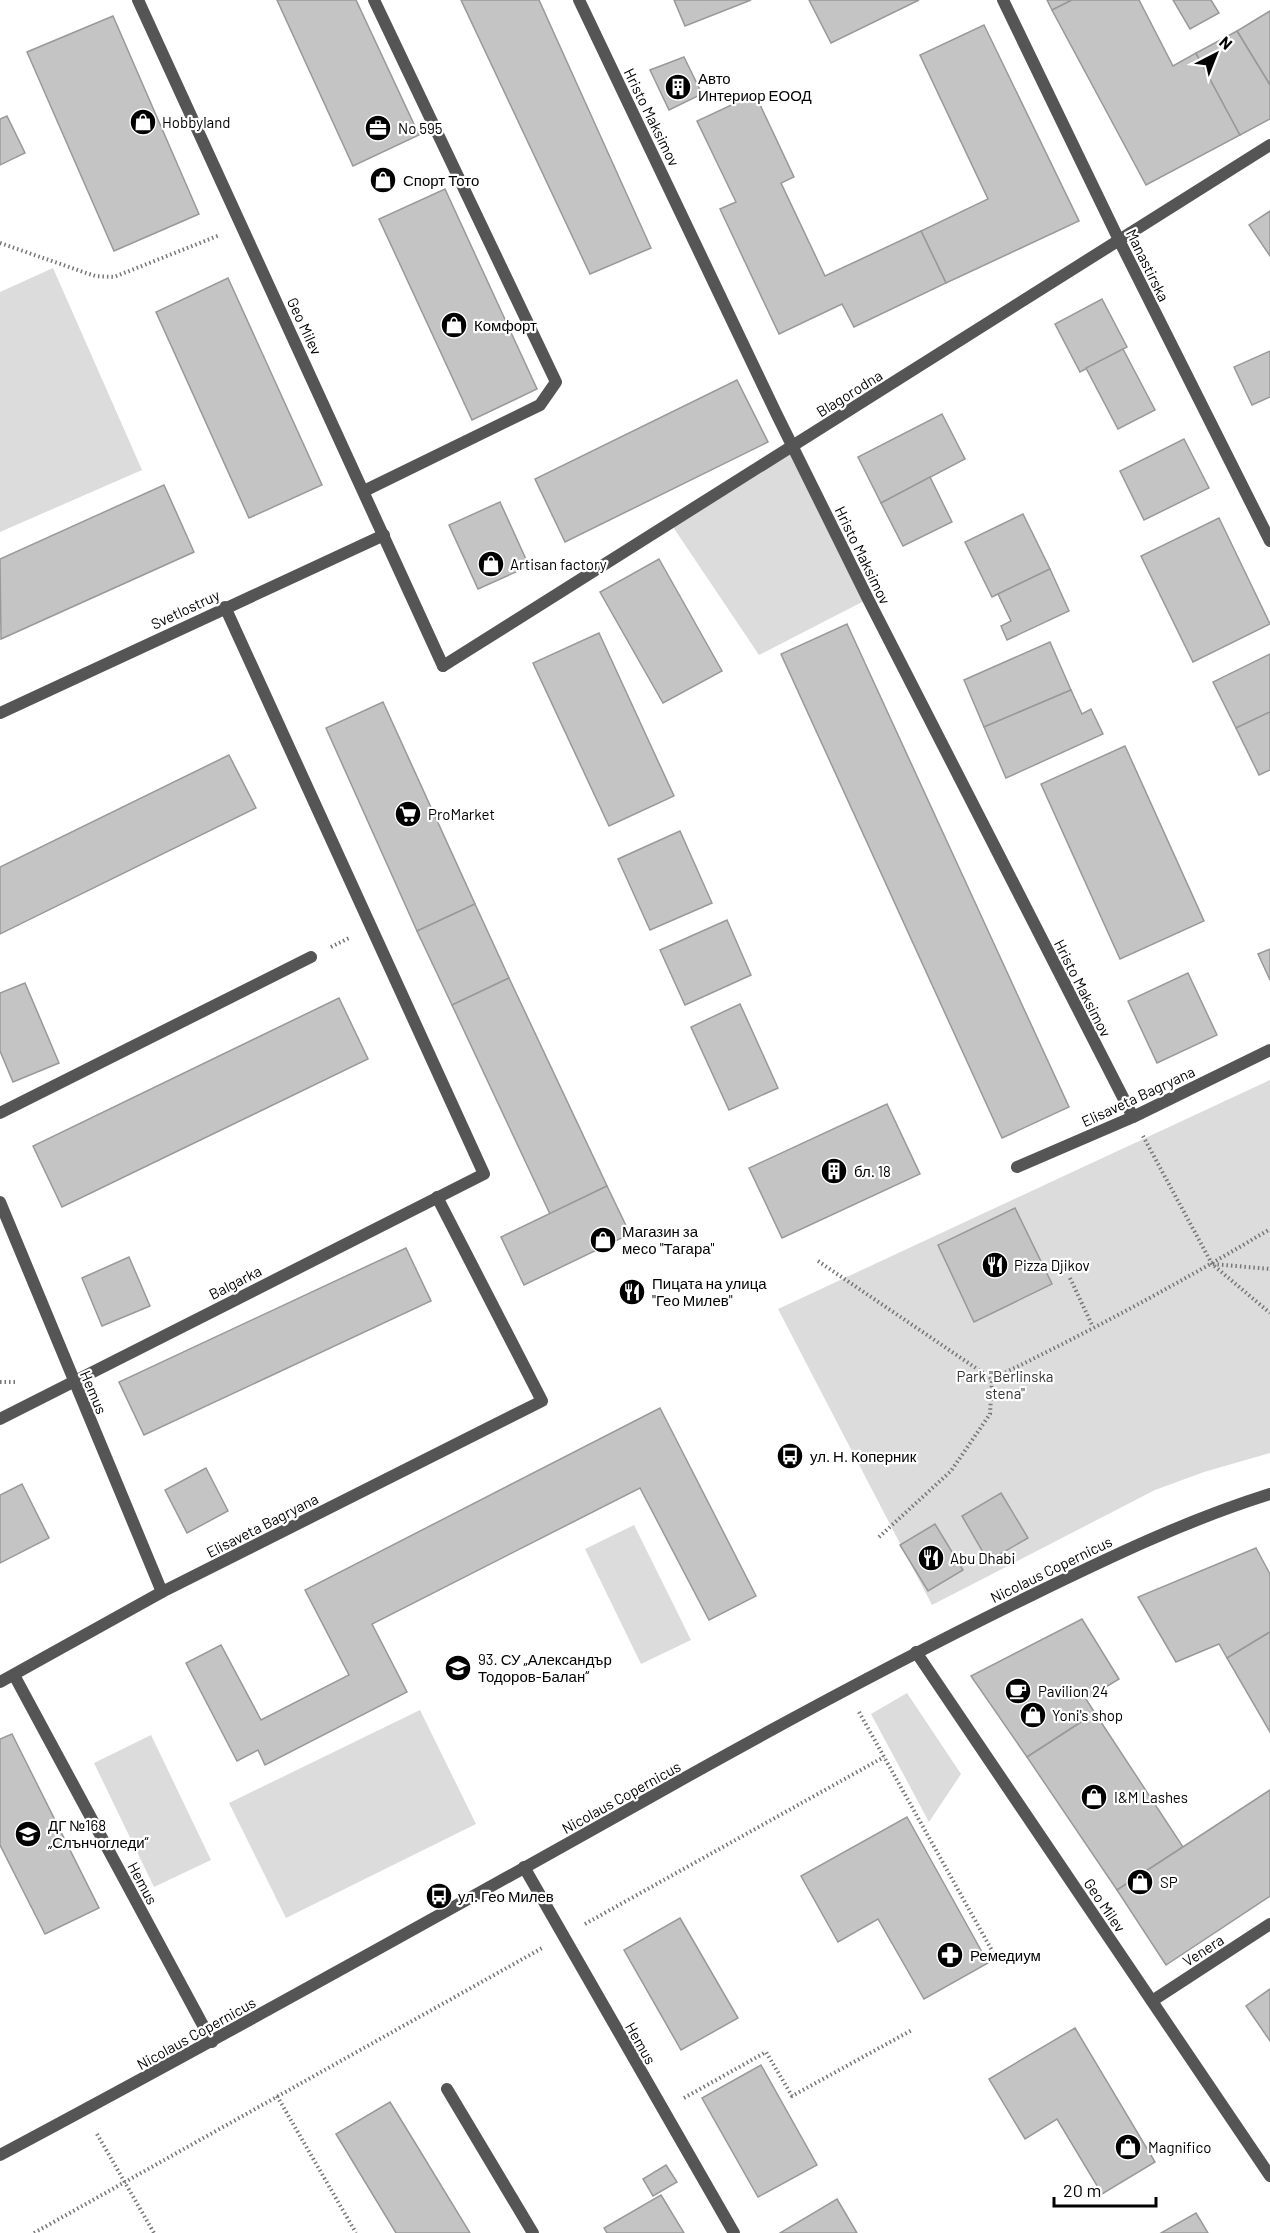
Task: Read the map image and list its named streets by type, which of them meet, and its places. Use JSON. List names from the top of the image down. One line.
{"streets":{"street":["Hristo Maksimov","Manastirska","Geo Milev","Blagorodna","Svetlostruy","Elisaveta Bagryana","Balgarka","Hemus","Nicolaus Copernicus","Venera"]},"crossings":[["Hristo Maksimov","Blagorodna"],["Hristo Maksimov","Elisaveta Bagryana"],["Manastirska","Blagorodna"],["Geo Milev","Blagorodna"],["Geo Milev","Svetlostruy"],["Geo Milev","Nicolaus Copernicus"],["Geo Milev","Venera"],["Elisaveta Bagryana","Balgarka"],["Elisaveta Bagryana","Hemus"],["Balgarka","Hemus"],["Hemus","Nicolaus Copernicus"]],"parks":["Park \"Berlinska stena\""],"places":{"building":["Авто Интериор ЕООД","бл. 18"],"shop":["Hobbyland","Спорт Тото","Комфорт","Artisan factory","Магазин за месо \"Тагара\"","Yoni's shop","I&M Lashes","SP","Magnifico"],"office":["No 595"],"supermarket":["ProMarket"],"restaurant":["Pizza Djikov","Пицата на улица \"Гео Милев\"","Abu Dhabi"],"bus stop":["ул. Н. Коперник","ул. Гео Милев"],"school or university":["93. СУ „Александър Тодоров-Балан“","ДГ №168 „Слънчогледи“"],"cafe":["Pavilion 24"],"pharmacy":["Ремедиум"]},"scale_bar":"20 m","north":"top right"}
